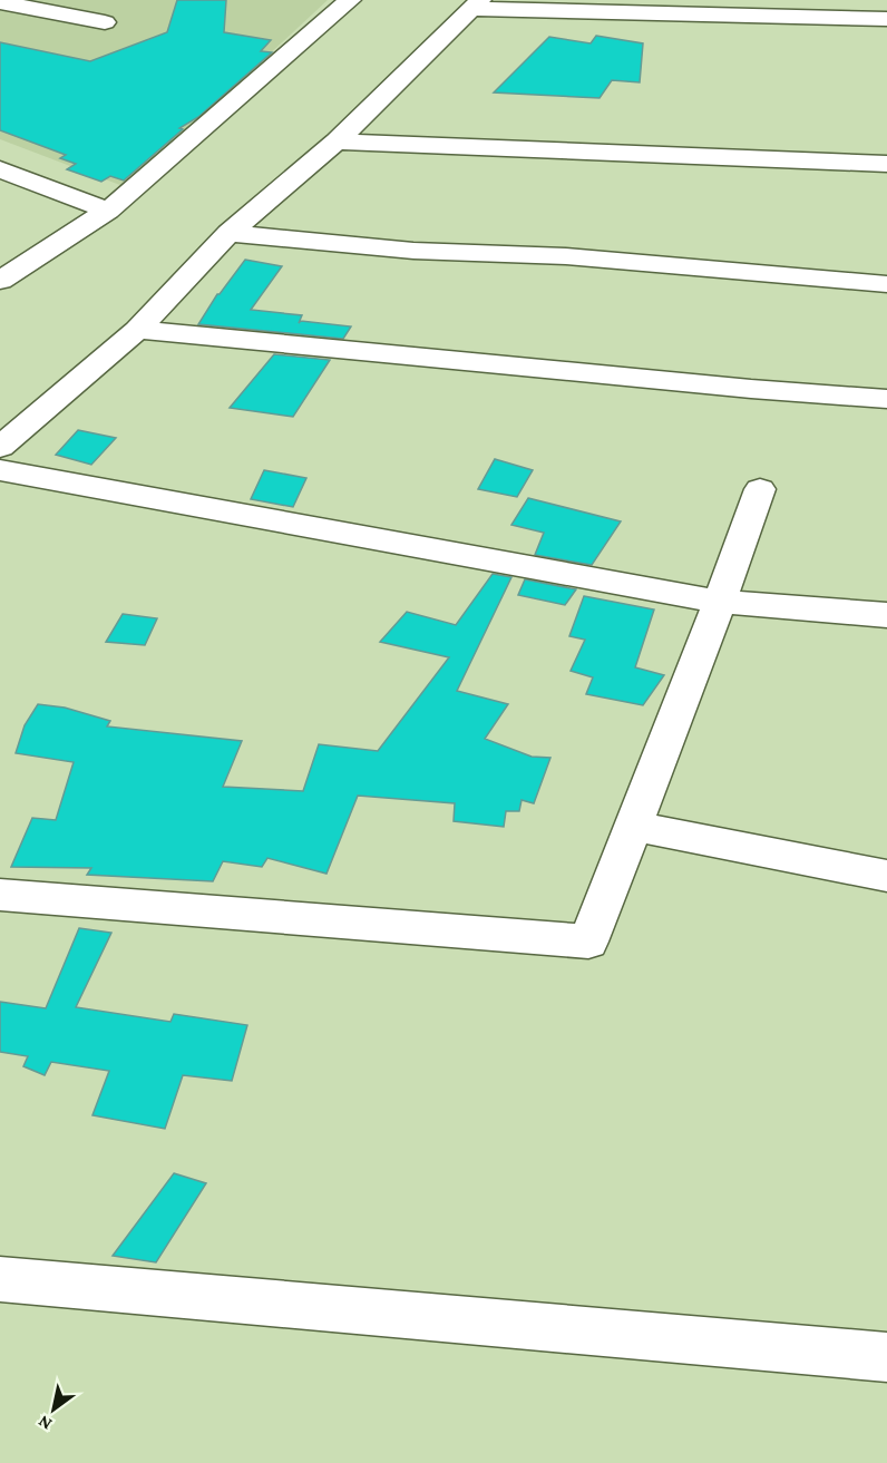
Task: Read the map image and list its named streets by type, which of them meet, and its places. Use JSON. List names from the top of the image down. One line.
{"north":"bottom left"}
